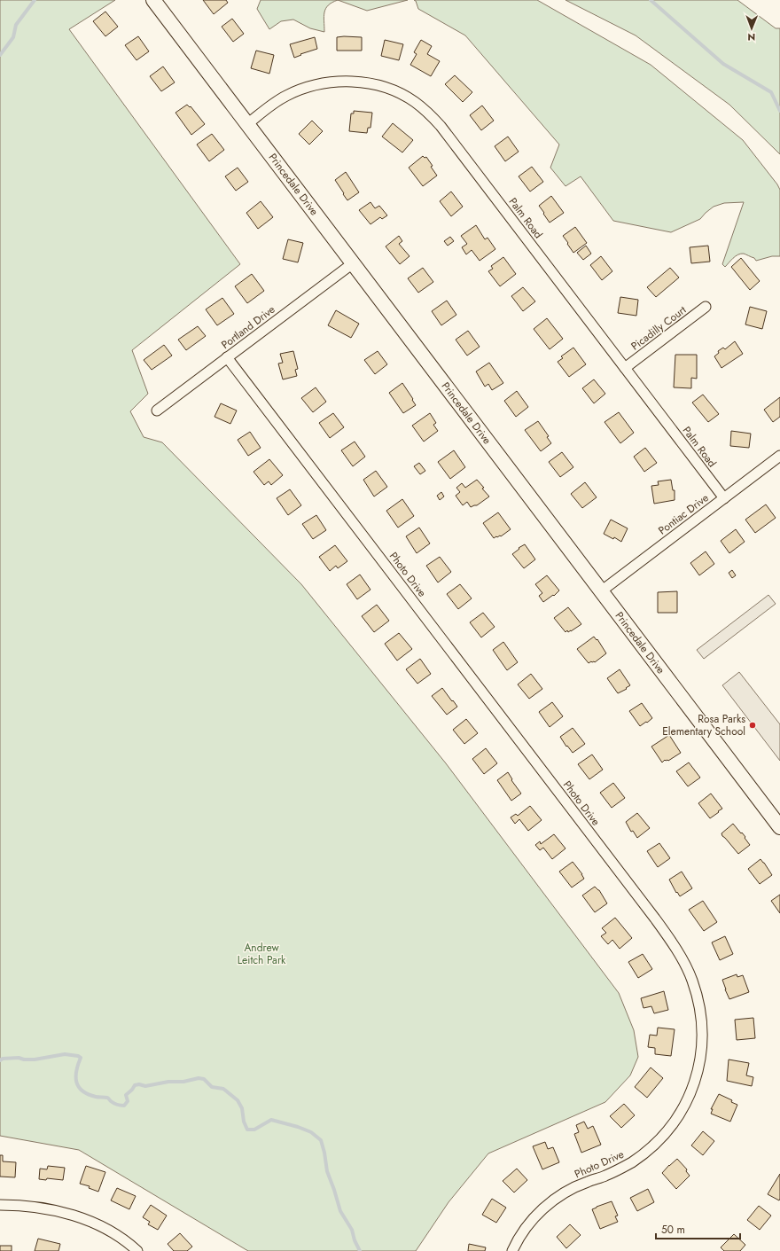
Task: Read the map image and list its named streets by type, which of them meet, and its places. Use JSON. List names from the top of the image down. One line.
{"streets":{"street":["Princedale Drive","Palm Road","Portland Drive","Picadilly Court","Pontiac Drive","Photo Drive"]},"crossings":[["Princedale Drive","Palm Road"],["Princedale Drive","Portland Drive"],["Princedale Drive","Pontiac Drive"],["Palm Road","Picadilly Court"],["Palm Road","Pontiac Drive"],["Portland Drive","Photo Drive"]],"parks":["Andrew Leitch Park"],"places":["Rosa Parks Elementary School"],"scale_bar":"50 m","north":"bottom"}
